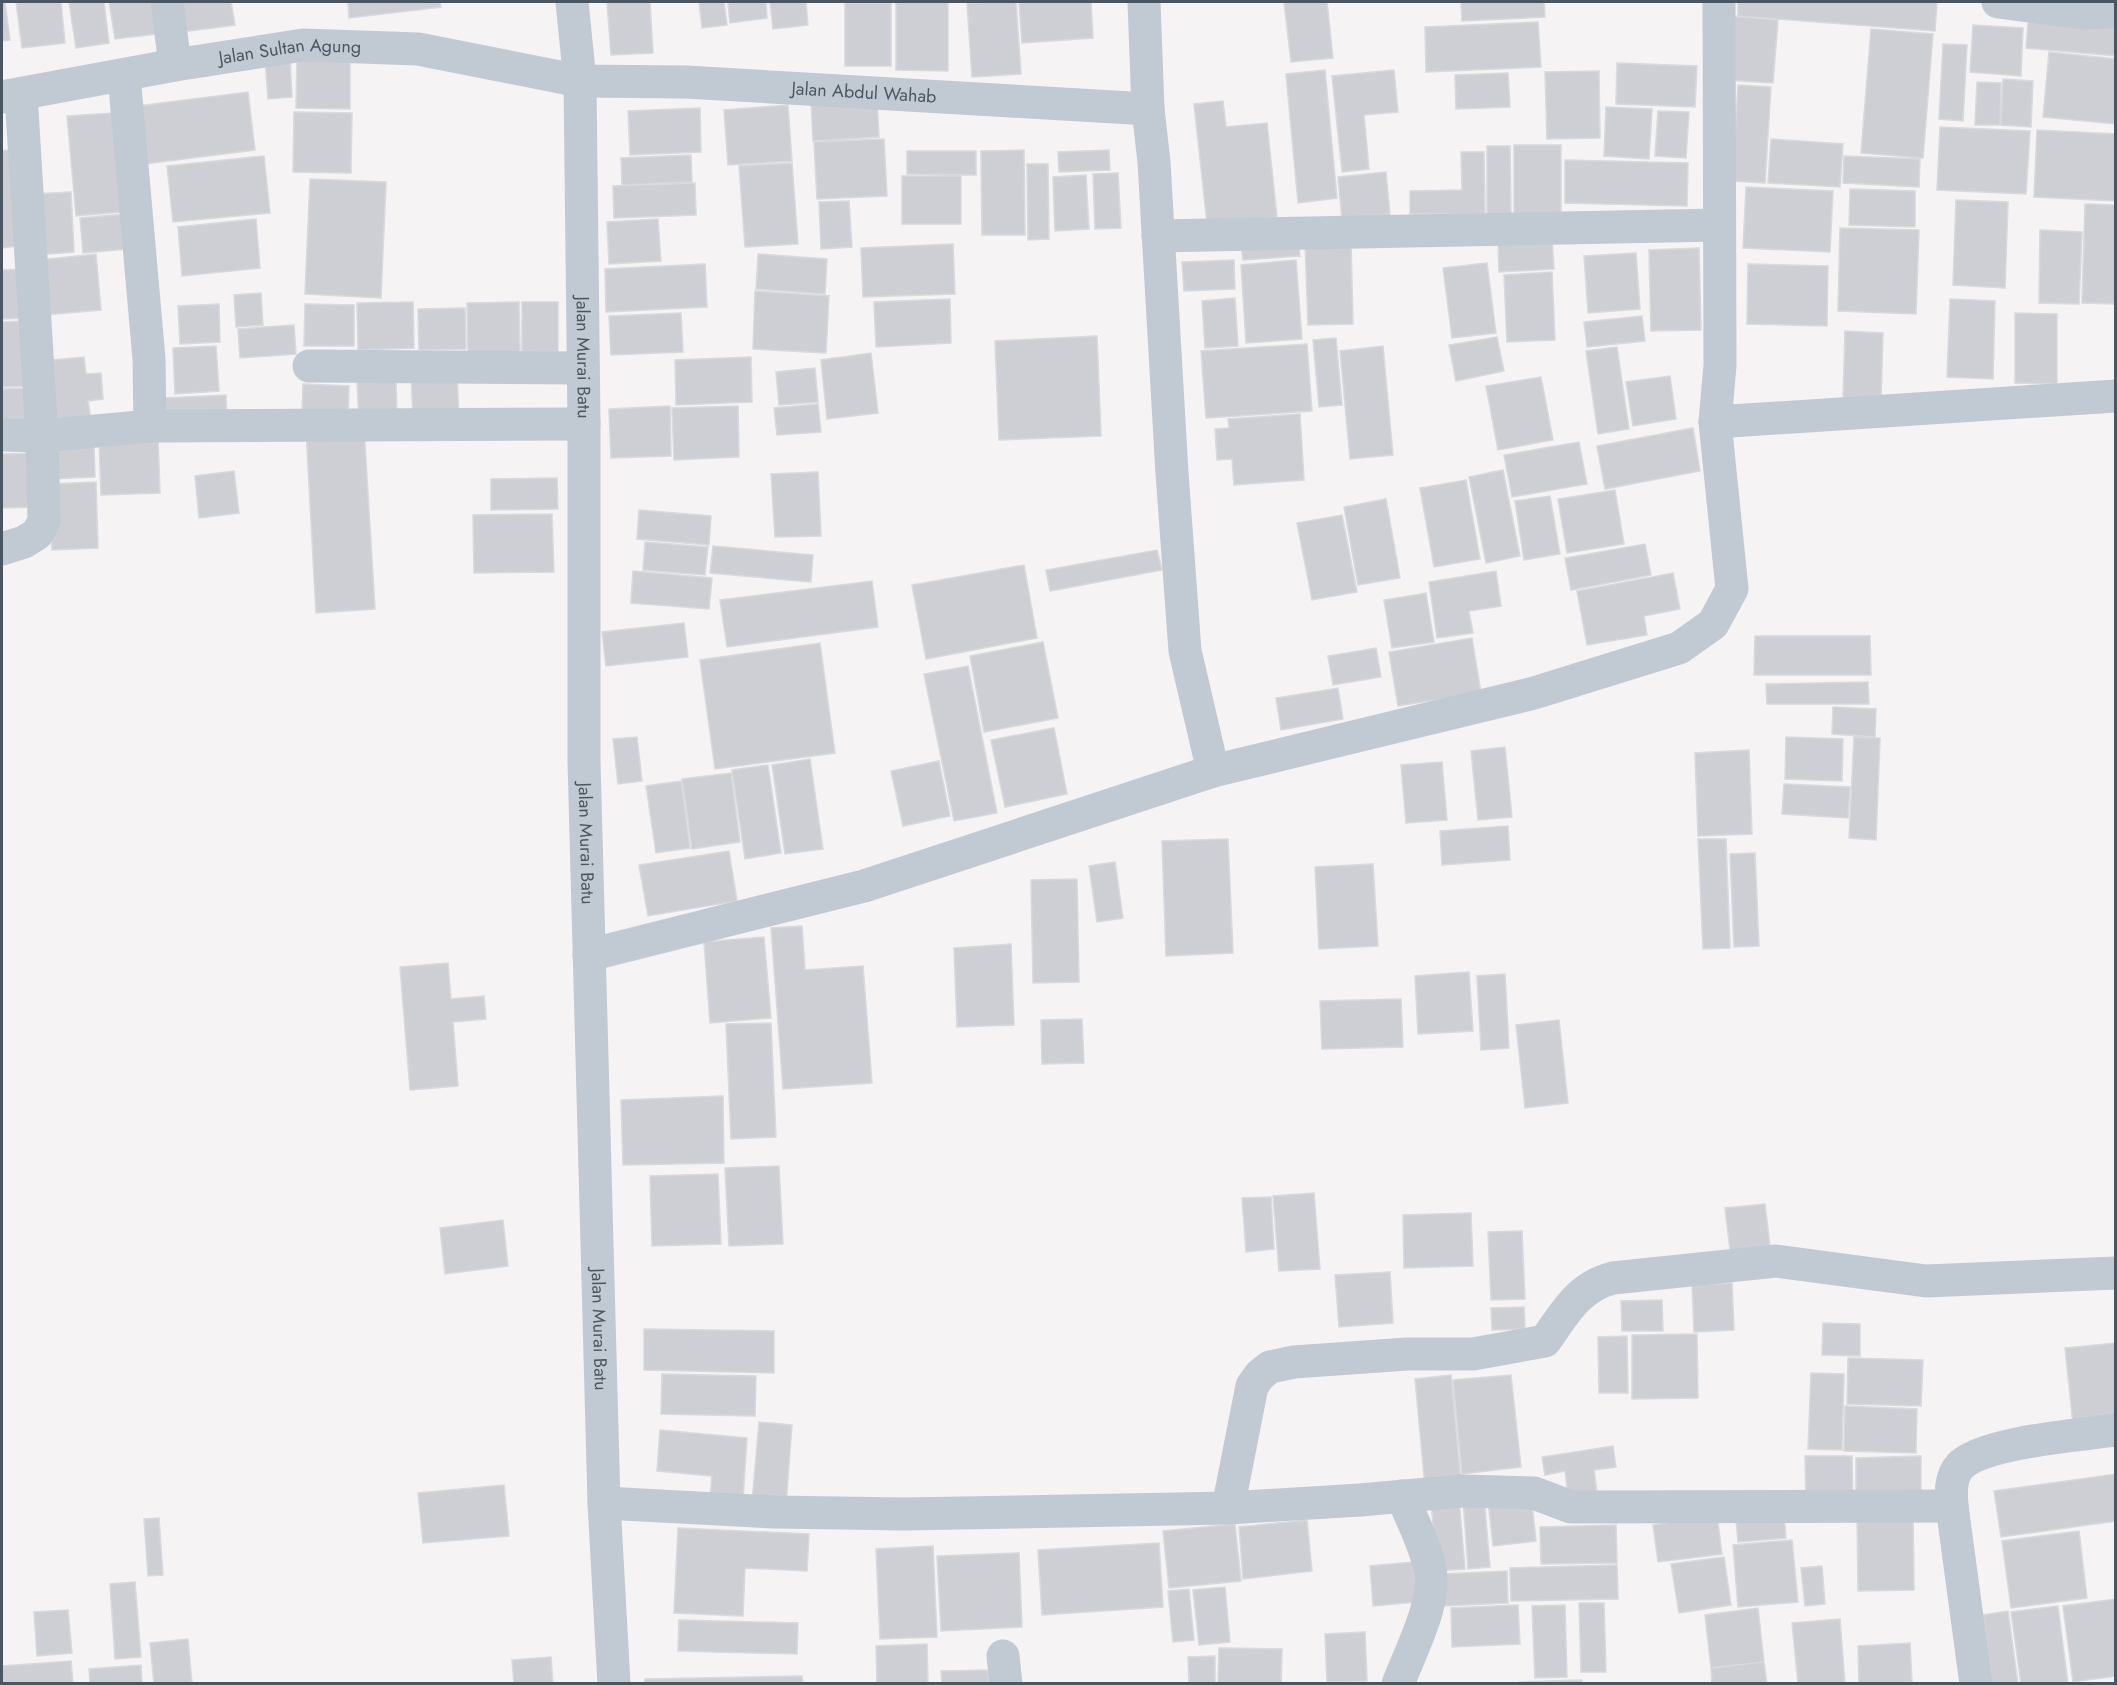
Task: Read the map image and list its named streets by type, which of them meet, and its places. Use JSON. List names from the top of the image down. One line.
{"streets":{"street":["Jalan Sultan Agung","Jalan Abdul Wahab","Jalan Murai Batu"]},"crossings":[["Jalan Sultan Agung","Jalan Abdul Wahab"],["Jalan Sultan Agung","Jalan Murai Batu"],["Jalan Abdul Wahab","Jalan Murai Batu"]]}
